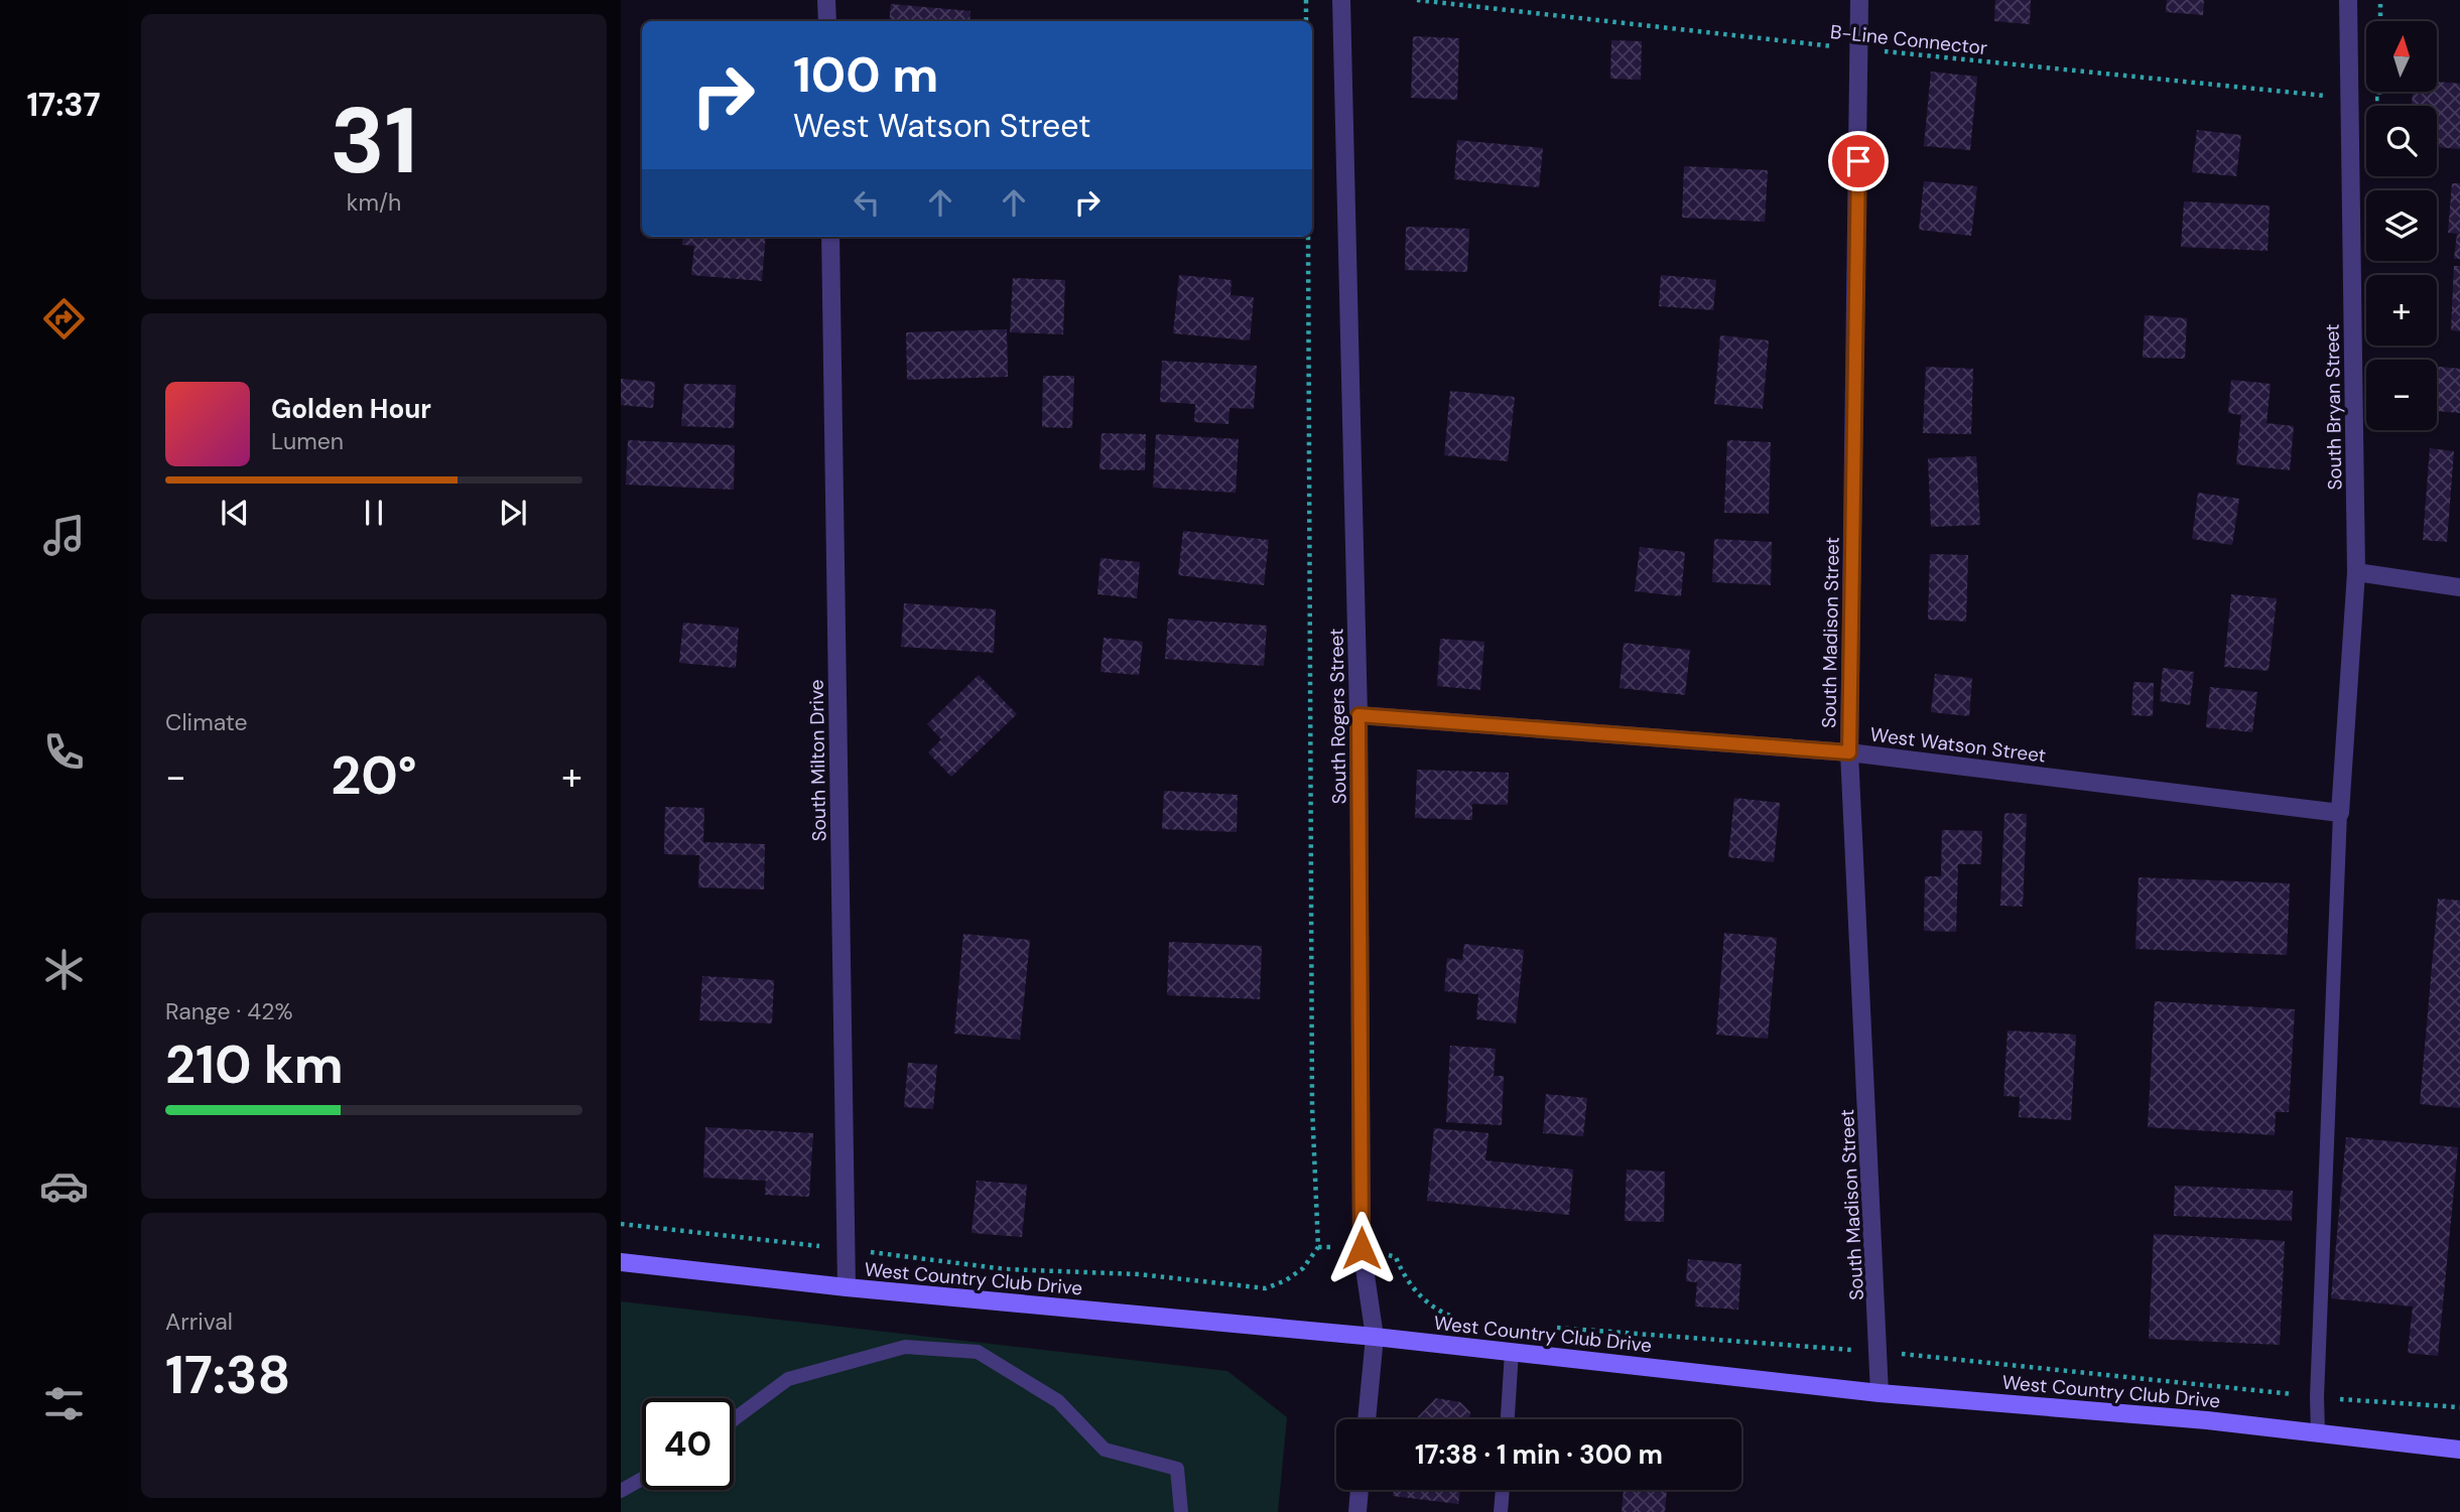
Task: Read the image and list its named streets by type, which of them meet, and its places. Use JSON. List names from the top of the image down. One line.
{"streets":{"main road":["West Country Club Drive"],"street":["South Bryan Street","South Madison Street","South Rogers Street","West Watson Street","South Milton Drive"],"path":["B-Line Connector"]},"crossings":[["B-Line Connector","South Bryan Street"],["B-Line Connector","South Madison Street"],["South Bryan Street","West Watson Street"],["South Madison Street","West Watson Street"],["South Madison Street","West Country Club Drive"],["South Rogers Street","West Watson Street"],["South Rogers Street","West Country Club Drive"],["South Milton Drive","West Country Club Drive"]],"north":"top","page":{"tabs":"17:37","tile":[["31","km/h"],"Climate",["Range · 42%","210 km"],["Arrival","17:38"]],"map_buttons":["+","−"],"turn":["100 m","West Watson Street"],"song":["Golden Hour","Lumen"],"heat":["−","20°","+"],"limit":"40","trip":"17:38 · 1 min · 300 m"}}
